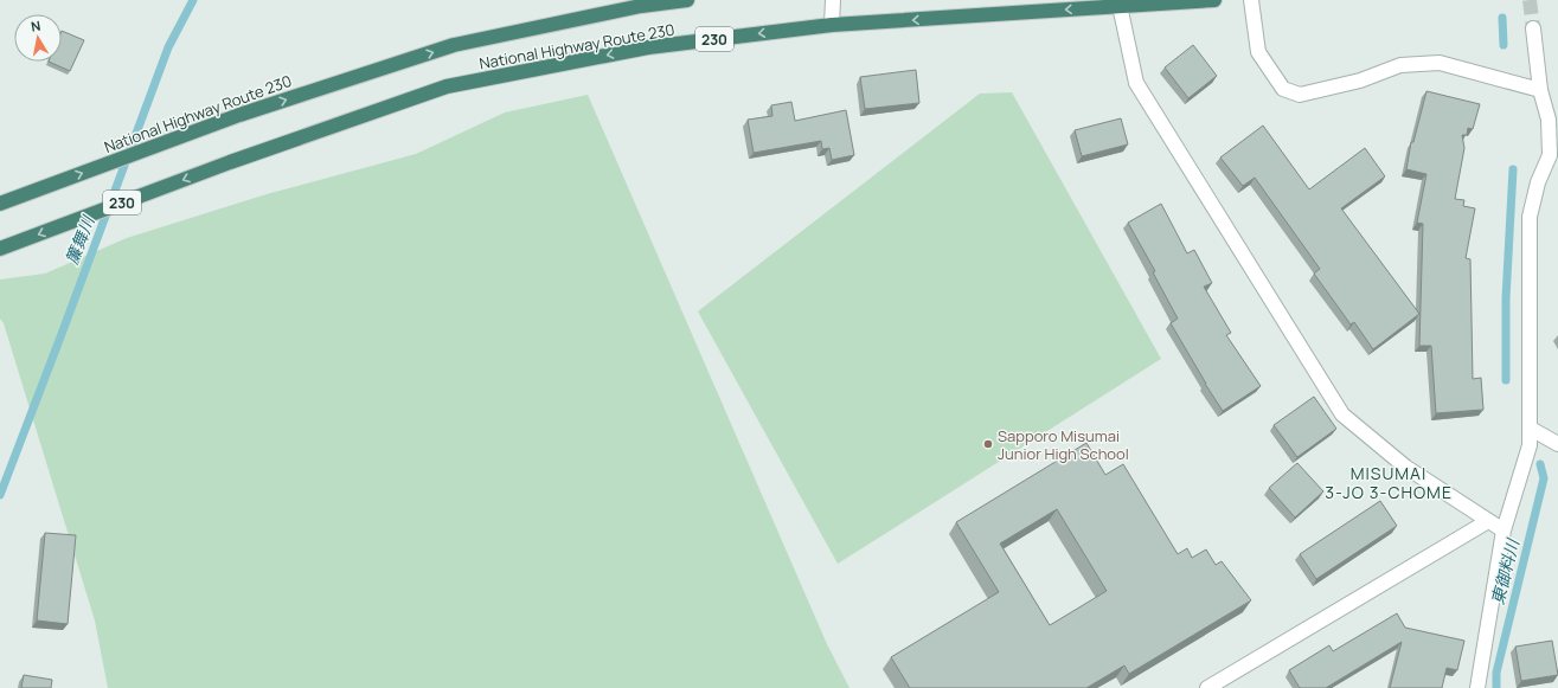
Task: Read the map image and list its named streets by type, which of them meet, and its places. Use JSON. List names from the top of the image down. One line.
{"streets":{"highway":["230","National Highway Route 230"]},"districts":["MISUMAI 3-JO 3-CHOME"],"water":["簾舞川","東御料川"],"places":["Sapporo Misumai Junior High School"],"north":"top"}
